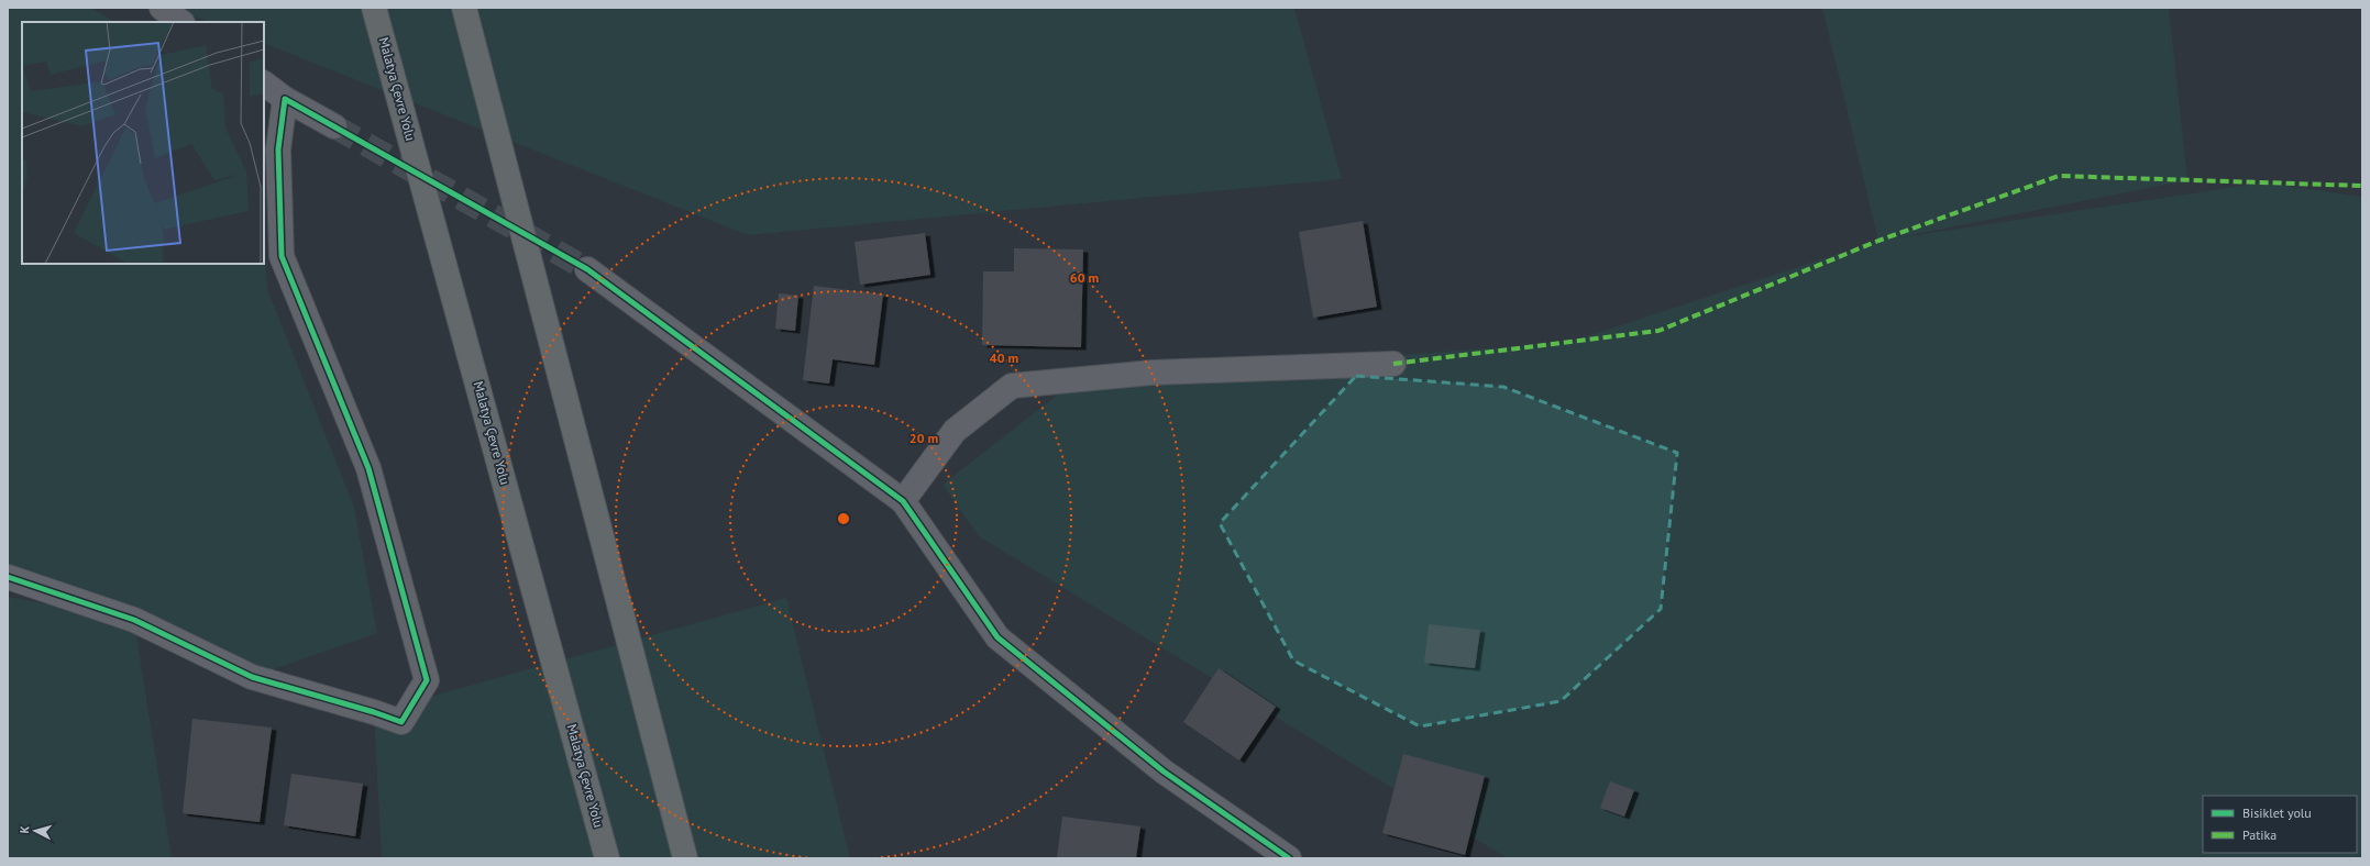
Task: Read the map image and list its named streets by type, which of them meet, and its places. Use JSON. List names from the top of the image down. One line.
{"streets":{"highway":["Malatya Çevre Yolu"]},"legend":["Bisiklet yolu","Patika"],"north":"left","rings":["60 m","40 m","20 m"]}
